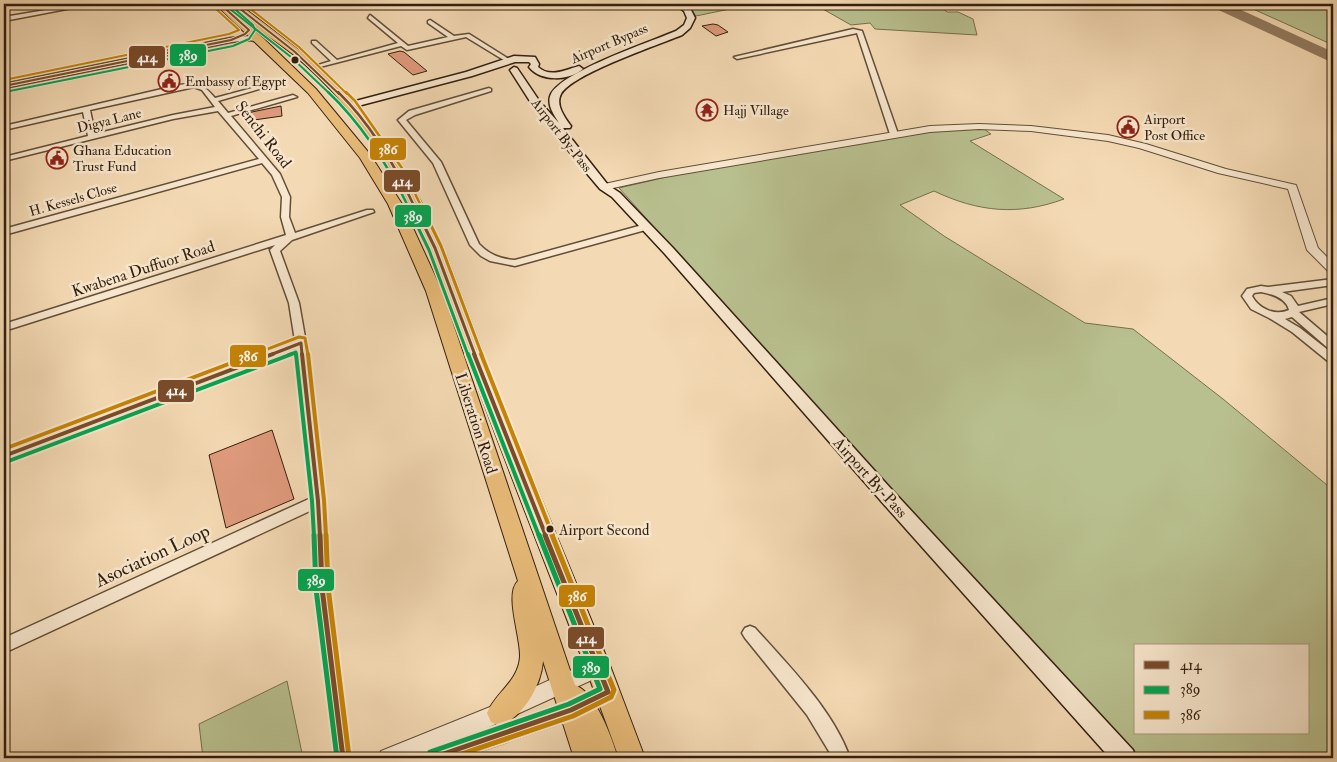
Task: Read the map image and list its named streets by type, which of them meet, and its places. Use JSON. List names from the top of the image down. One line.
{"streets":{"highway":["Liberation Road"],"main road":["Airport Bypass","Airport By-Pass"],"street":["Digya Lane","Senchi Road","H. Kessels Close","Kwabena Duffuor Road","Asociation Loop"]},"crossings":[["Airport Bypass","Airport By-Pass"],["Digya Lane","Senchi Road"],["Senchi Road","H. Kessels Close"],["Senchi Road","Kwabena Duffuor Road"]],"places":{"public building":["Embassy of Egypt","Airport Post Office","Ghana Education Trust Fund"],"temple":["Hajj Village"],"other":["Airport Second"]},"lines":["transit line 414","transit line 389","transit line 386"],"legend":["414","389","386"]}
